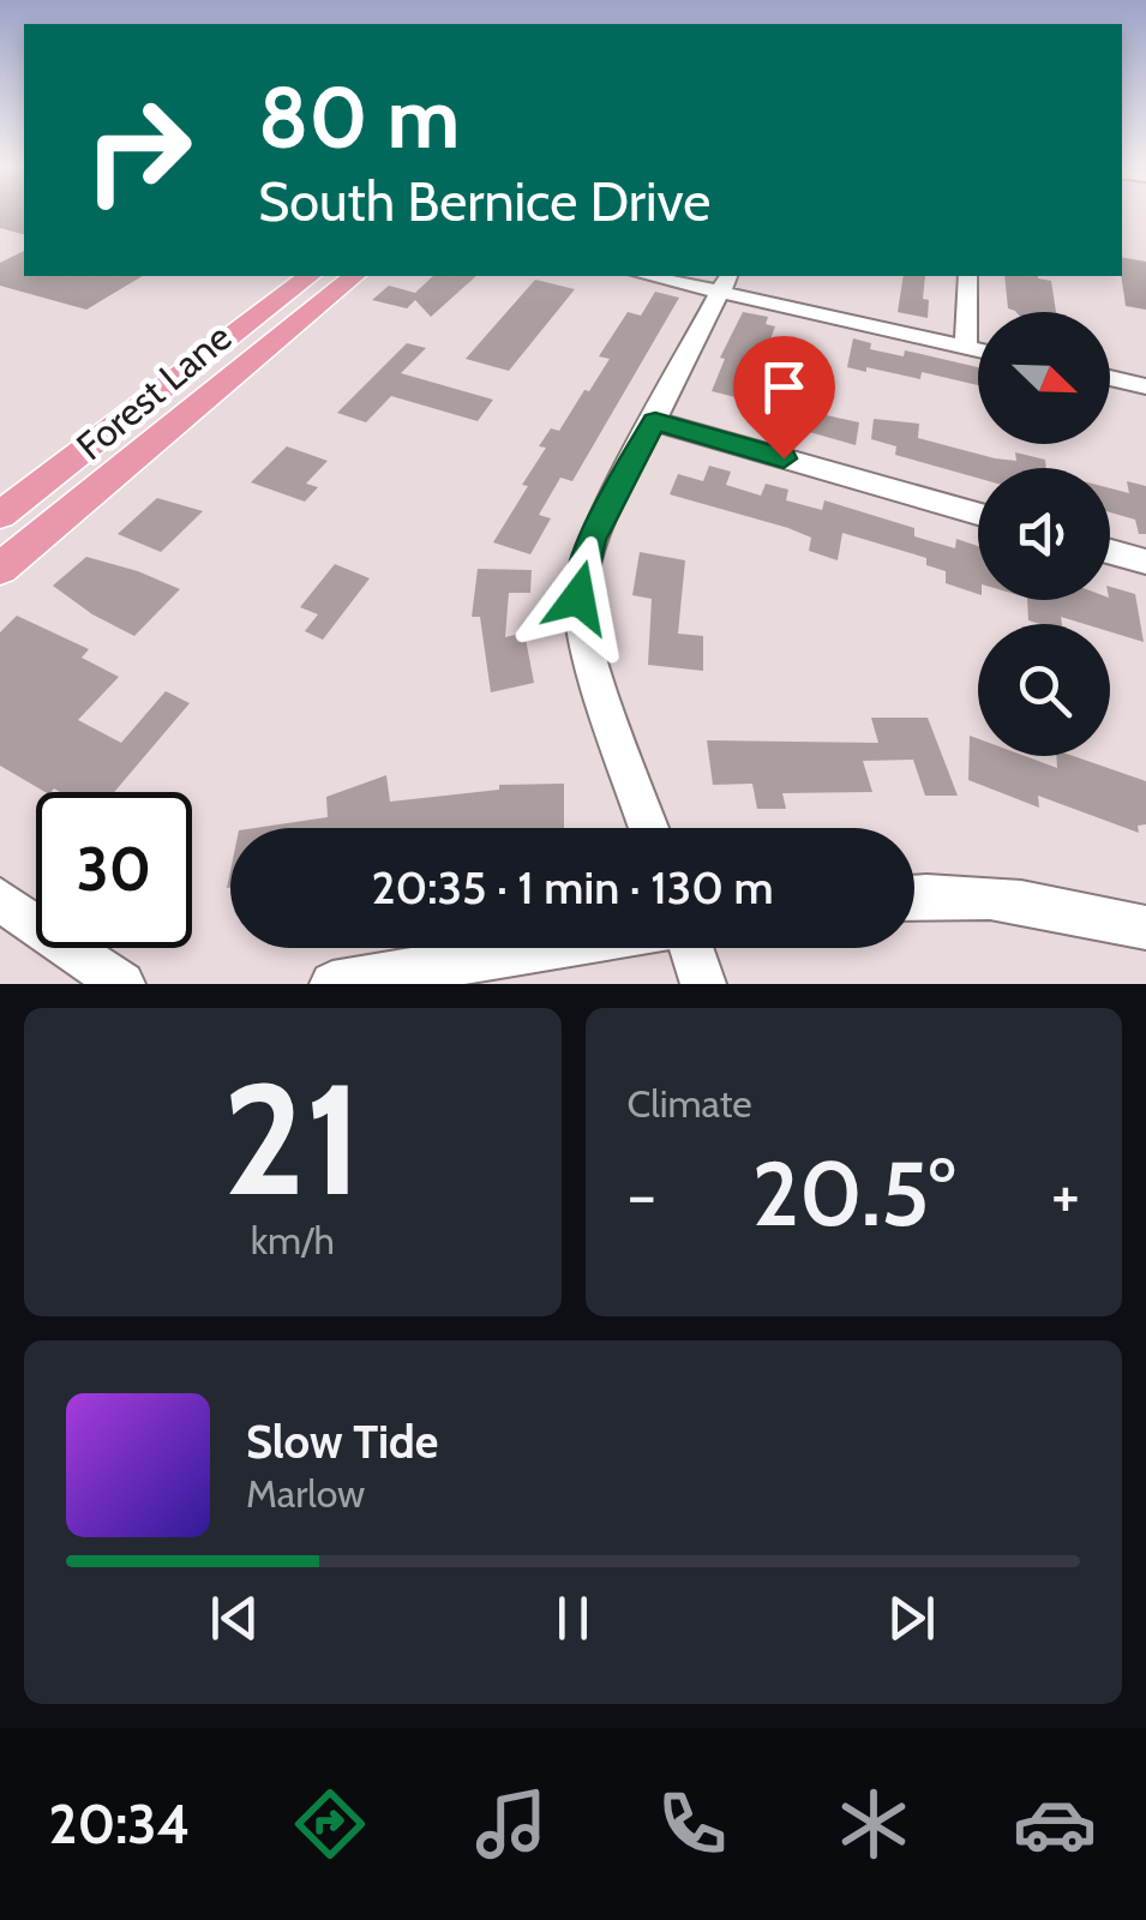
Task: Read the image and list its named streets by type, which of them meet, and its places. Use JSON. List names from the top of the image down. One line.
{"streets":{"main road":["Forest Lane"]},"north":"bottom right","page":{"turn":["80 m","South Bernice Drive"],"limit":"30","trip":"20:35 · 1 min · 130 m","tile":[["21","km/h"],"Climate"],"heat":["−","20.5°","+"],"song":["Slow Tide","Marlow"],"tabs":"20:34"}}
